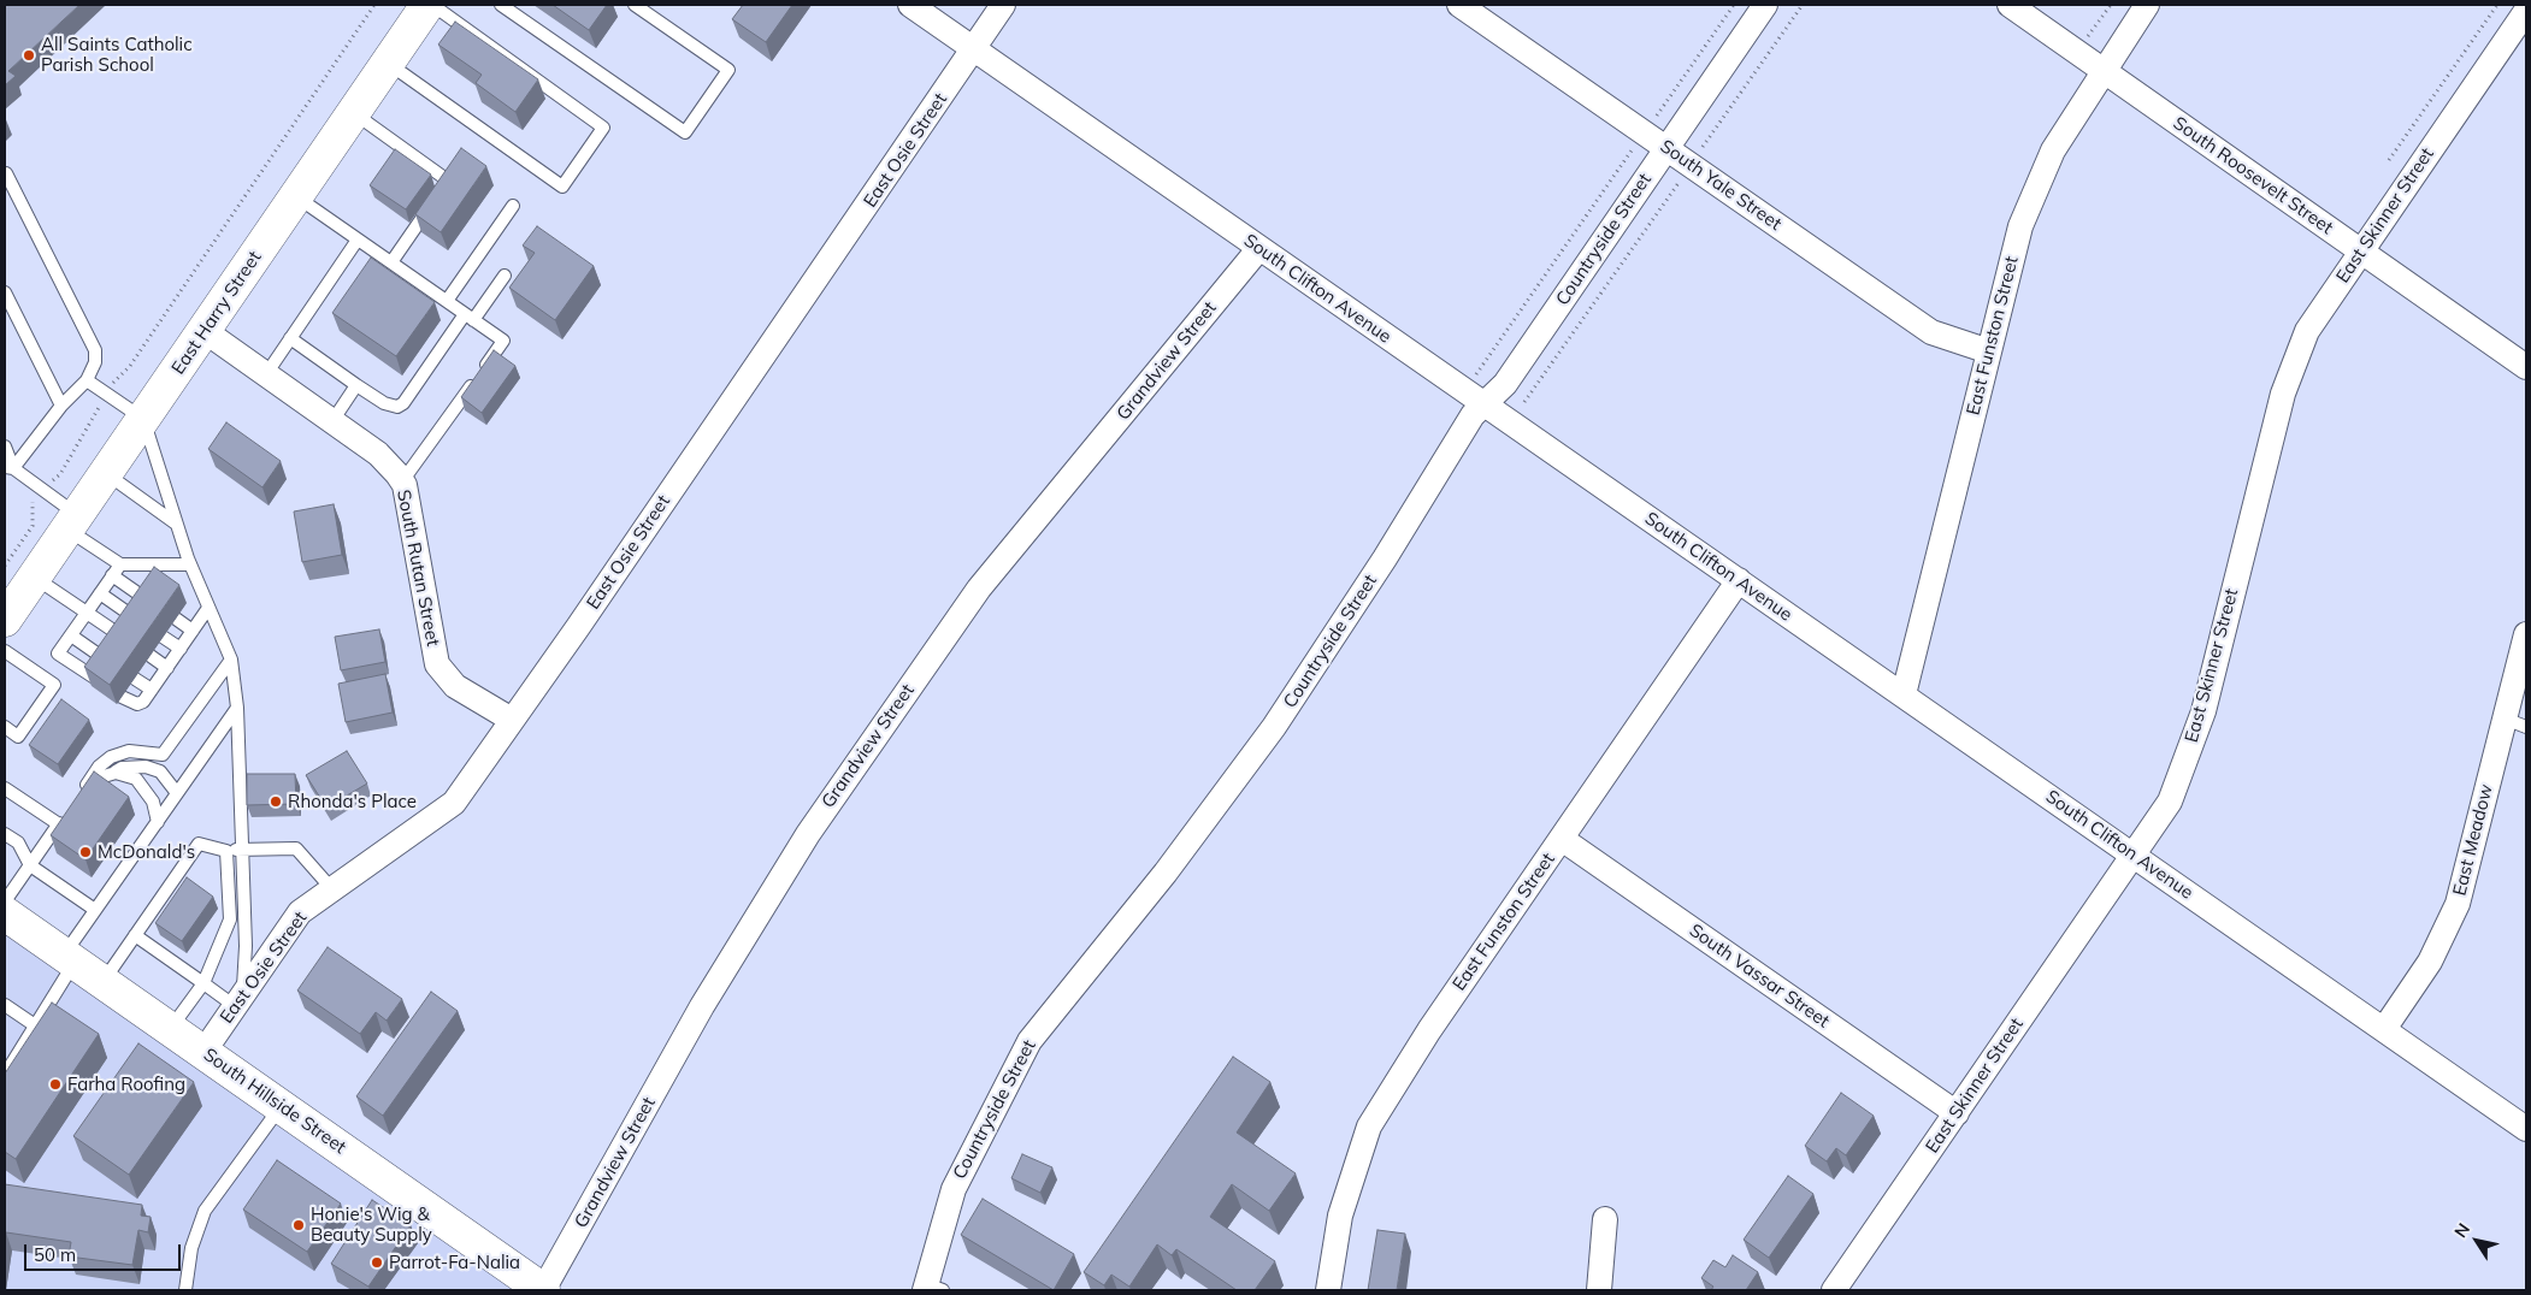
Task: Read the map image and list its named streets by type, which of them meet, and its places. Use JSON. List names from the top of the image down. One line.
{"streets":{"main road":["East Harry Street","South Hillside Street"],"street":["East Osie Street","South Roosevelt Street","South Yale Street","East Skinner Street","Countryside Street","South Clifton Avenue","East Funston Street","Grandview Street","South Rutan Street","East Meadow","South Vassar Street"]},"crossings":[["East Osie Street","South Clifton Avenue"],["East Osie Street","South Rutan Street"],["East Osie Street","South Hillside Street"],["South Roosevelt Street","East Skinner Street"],["South Roosevelt Street","East Funston Street"],["South Yale Street","Countryside Street"],["South Yale Street","East Funston Street"],["East Skinner Street","South Clifton Avenue"],["East Skinner Street","South Vassar Street"],["Countryside Street","South Clifton Avenue"],["South Clifton Avenue","East Funston Street"],["South Clifton Avenue","Grandview Street"],["South Clifton Avenue","East Meadow"],["East Harry Street","South Rutan Street"],["East Funston Street","South Vassar Street"],["Grandview Street","South Hillside Street"]],"places":["All Saints Catholic Parish School","Rhonda's Place","McDonald's","Farha Roofing","Honie's Wig & Beauty Supply","Parrot-Fa-Nalia"],"scale_bar":"50 m","north":"top left"}
